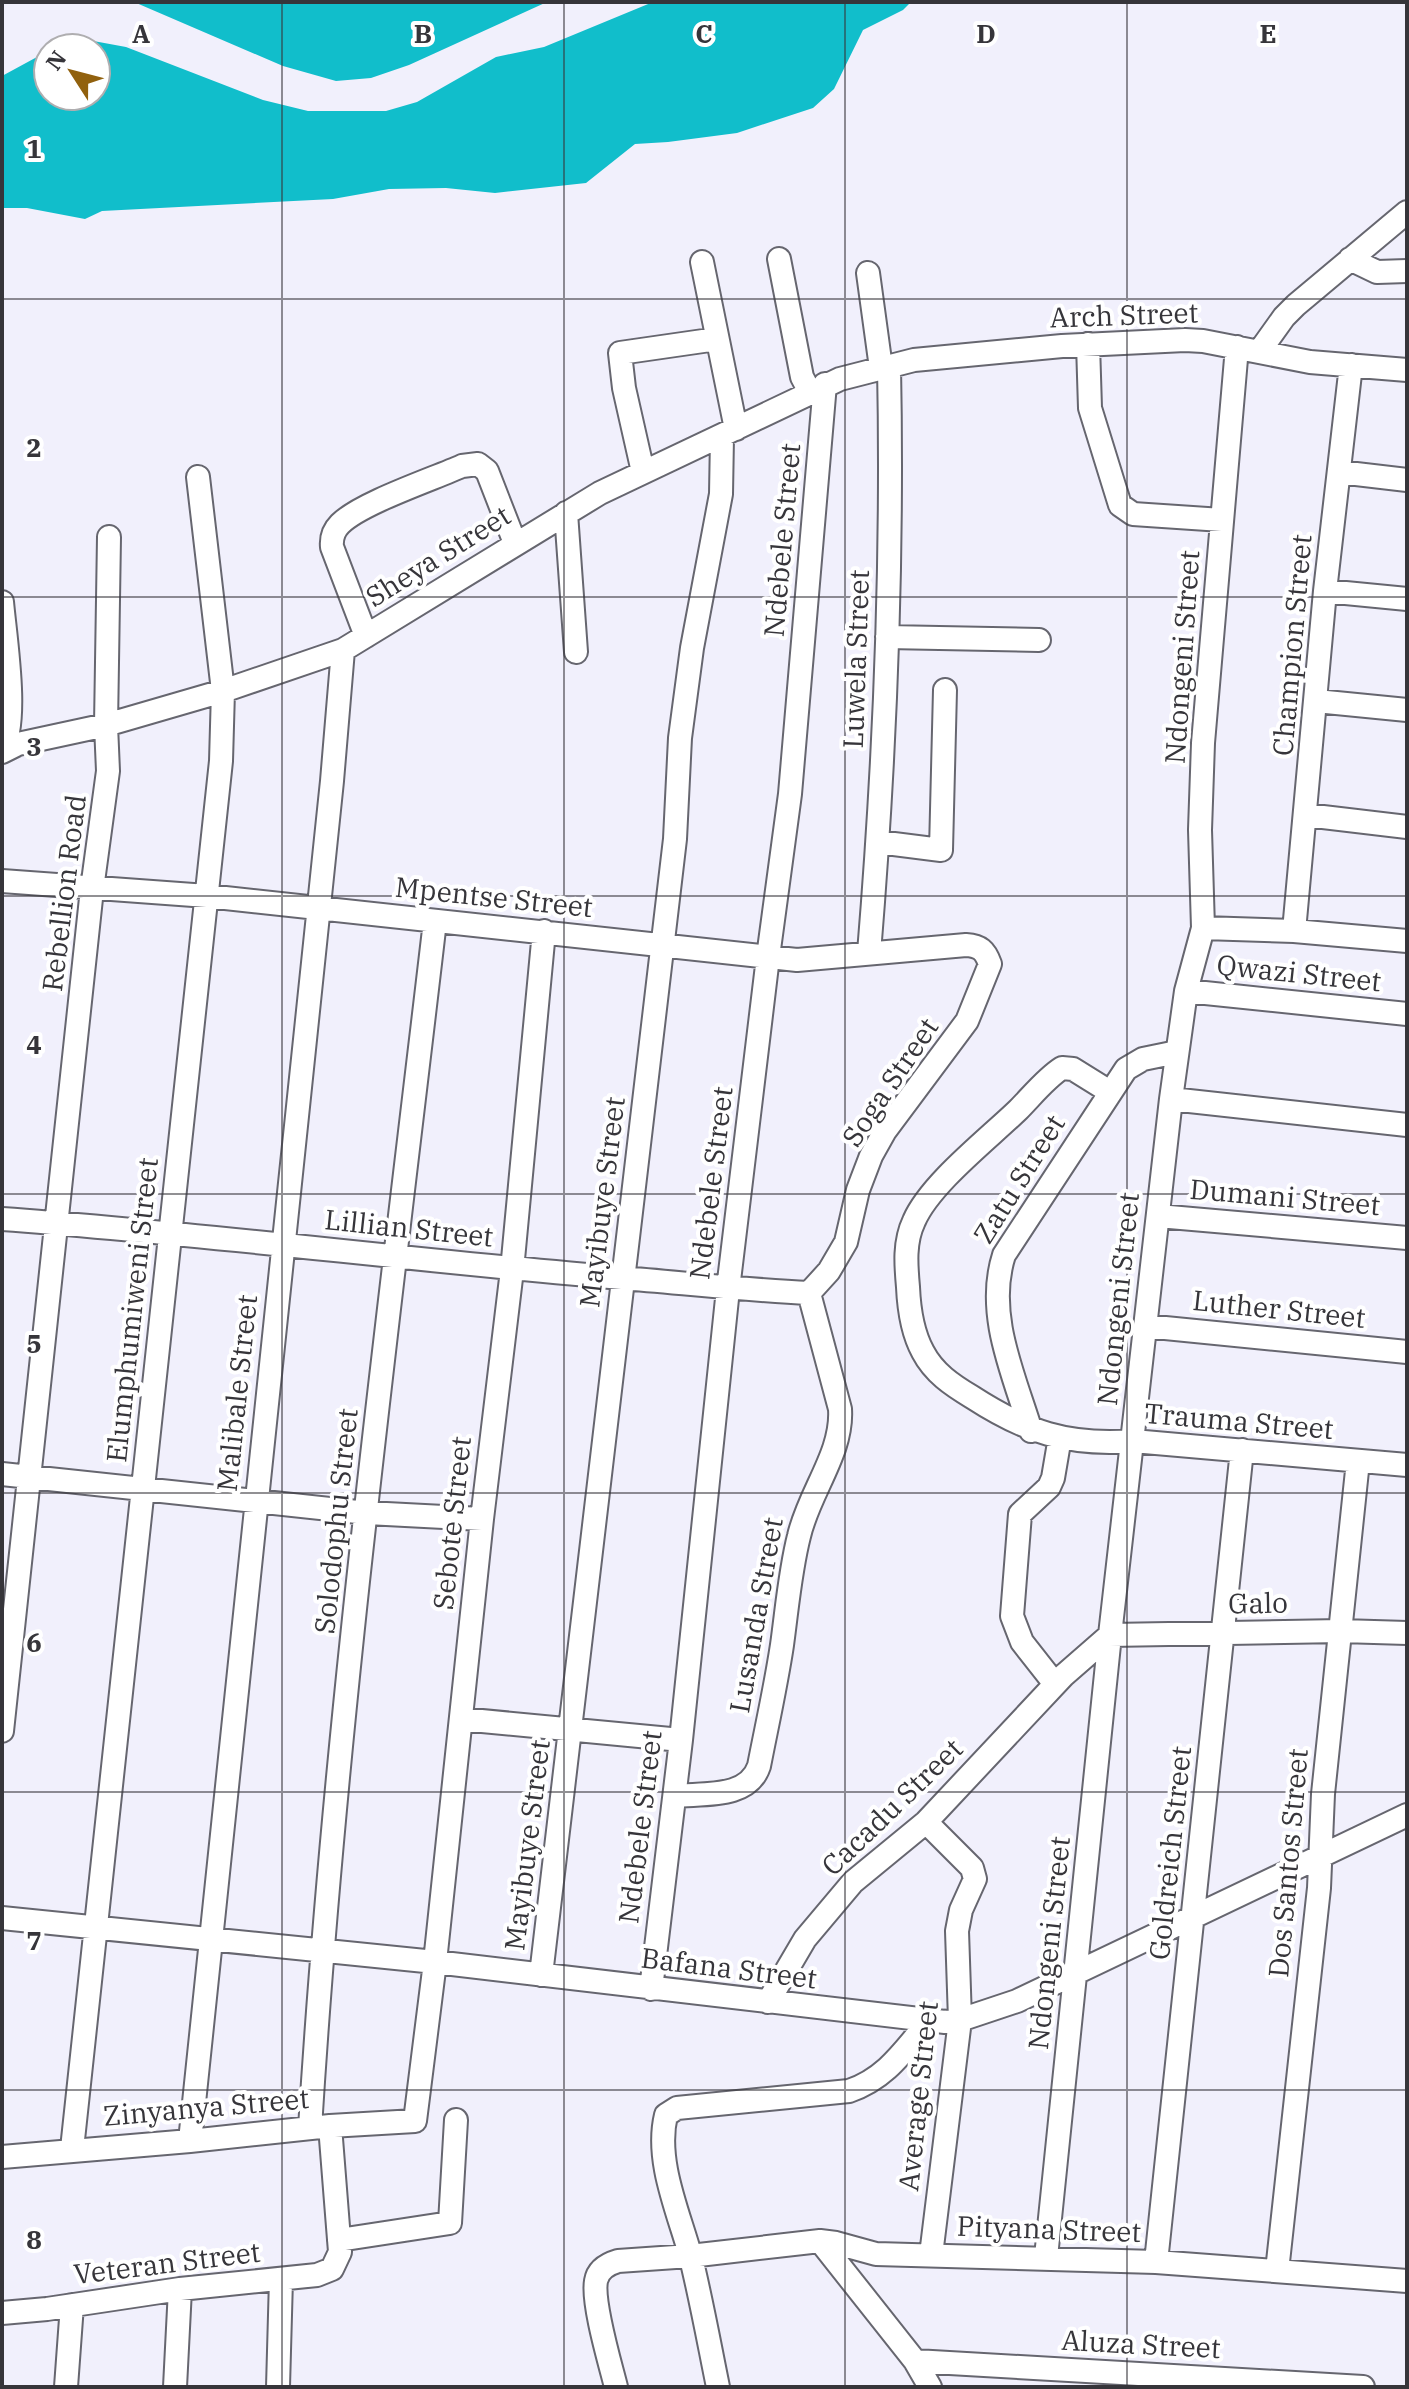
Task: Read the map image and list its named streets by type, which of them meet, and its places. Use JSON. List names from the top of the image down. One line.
{"streets":{"street":["Arch Street","Ndebele Street","Sheya Street","Champion Street","Ndongeni Street","Luwela Street","Rebellion Road","Mpentse Street","Qwazi Street","Soga Street","Zatu Street","Dumani Street","Mayibuye Street","Lillian Street","Luther Street","Elumphumiweni Street","Malibale Street","Trauma Street","Solodophu Street","Sebote Street","Galo","Lusanda Street","Cacadu Street","Goldreich Street","Dos Santos Street","Bafana Street","Average Street","Zinyanya Street","Pityana Street","Veteran Street","Aluza Street"]},"crossings":[["Arch Street","Sheya Street"],["Arch Street","Champion Street"],["Arch Street","Ndongeni Street"],["Arch Street","Luwela Street"],["Ndebele Street","Sheya Street"],["Ndebele Street","Mpentse Street"],["Ndebele Street","Lillian Street"],["Ndebele Street","Lusanda Street"],["Ndebele Street","Bafana Street"],["Sheya Street","Luwela Street"],["Sheya Street","Rebellion Road"],["Sheya Street","Mayibuye Street"],["Sheya Street","Elumphumiweni Street"],["Sheya Street","Malibale Street"],["Ndongeni Street","Qwazi Street"],["Ndongeni Street","Zatu Street"],["Ndongeni Street","Dumani Street"],["Ndongeni Street","Luther Street"],["Ndongeni Street","Trauma Street"],["Ndongeni Street","Galo"],["Ndongeni Street","Cacadu Street"],["Ndongeni Street","Bafana Street"],["Ndongeni Street","Pityana Street"],["Luwela Street","Mpentse Street"],["Rebellion Road","Mpentse Street"],["Rebellion Road","Lillian Street"],["Mpentse Street","Soga Street"],["Mpentse Street","Mayibuye Street"],["Mpentse Street","Elumphumiweni Street"],["Mpentse Street","Malibale Street"],["Mpentse Street","Solodophu Street"],["Mpentse Street","Sebote Street"],["Soga Street","Lillian Street"],["Soga Street","Lusanda Street"],["Zatu Street","Trauma Street"],["Mayibuye Street","Lillian Street"],["Mayibuye Street","Bafana Street"],["Lillian Street","Elumphumiweni Street"],["Lillian Street","Malibale Street"],["Lillian Street","Solodophu Street"],["Lillian Street","Sebote Street"],["Lillian Street","Lusanda Street"],["Elumphumiweni Street","Bafana Street"],["Elumphumiweni Street","Zinyanya Street"],["Malibale Street","Bafana Street"],["Malibale Street","Zinyanya Street"],["Trauma Street","Goldreich Street"],["Trauma Street","Dos Santos Street"],["Solodophu Street","Bafana Street"],["Solodophu Street","Zinyanya Street"],["Solodophu Street","Veteran Street"],["Sebote Street","Bafana Street"],["Sebote Street","Zinyanya Street"],["Galo","Cacadu Street"],["Galo","Goldreich Street"],["Galo","Dos Santos Street"],["Cacadu Street","Bafana Street"],["Cacadu Street","Average Street"],["Goldreich Street","Bafana Street"],["Goldreich Street","Pityana Street"],["Dos Santos Street","Bafana Street"],["Dos Santos Street","Pityana Street"],["Bafana Street","Average Street"],["Average Street","Pityana Street"]],"north":"top left","grid":{"columns":["A","B","C","D","E"],"rows":["1","2","3","4","5","6","7","8"]}}
